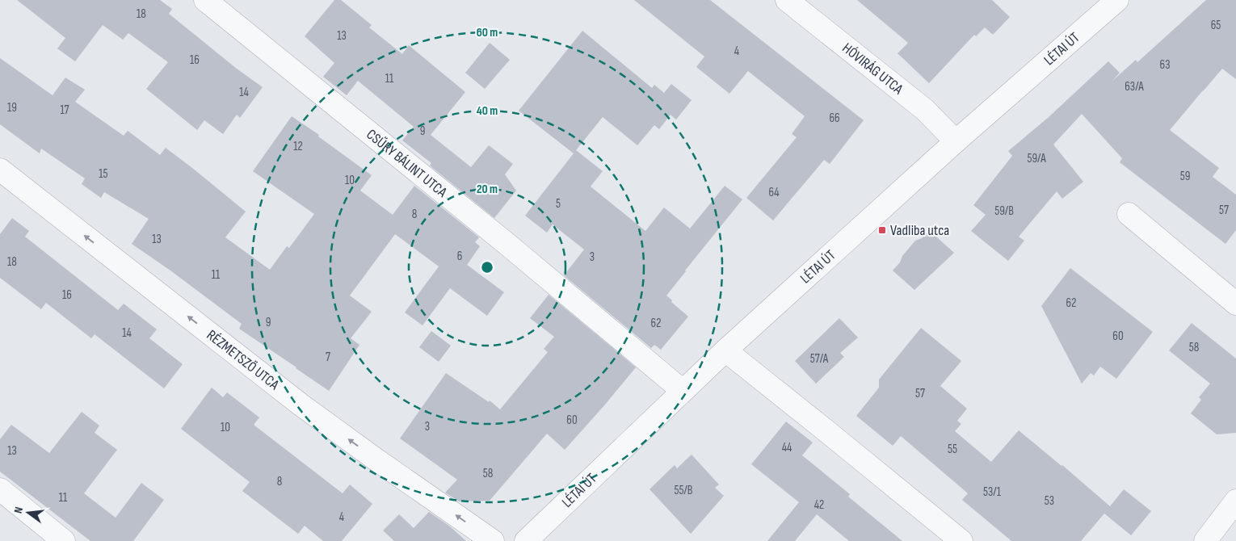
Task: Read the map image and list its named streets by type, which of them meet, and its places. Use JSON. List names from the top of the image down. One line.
{"streets":{"street":["LÉTAI ÚT","HÓVIRÁG UTCA","CSŰRY BÁLINT UTCA","RÉZMETSZŐ UTCA"]},"crossings":[["LÉTAI ÚT","HÓVIRÁG UTCA"],["LÉTAI ÚT","CSŰRY BÁLINT UTCA"]],"one_way":["RÉZMETSZŐ UTCA"],"places":{"transit":["Vadliba utca"]},"house_numbers":["18","65","13","4","16","63","11","63/A","14","19","17","66","9","12","59/A","15","59","10","64","5","57","59/B","8","13","6","3","18","11","16","62","9","62","14","60","58","7","57/A","57","60","3","10","44","55","13","58","8","55/B","53/1","11","53","42","4"],"north":"left","rings":["60 m","40 m","20 m"]}
